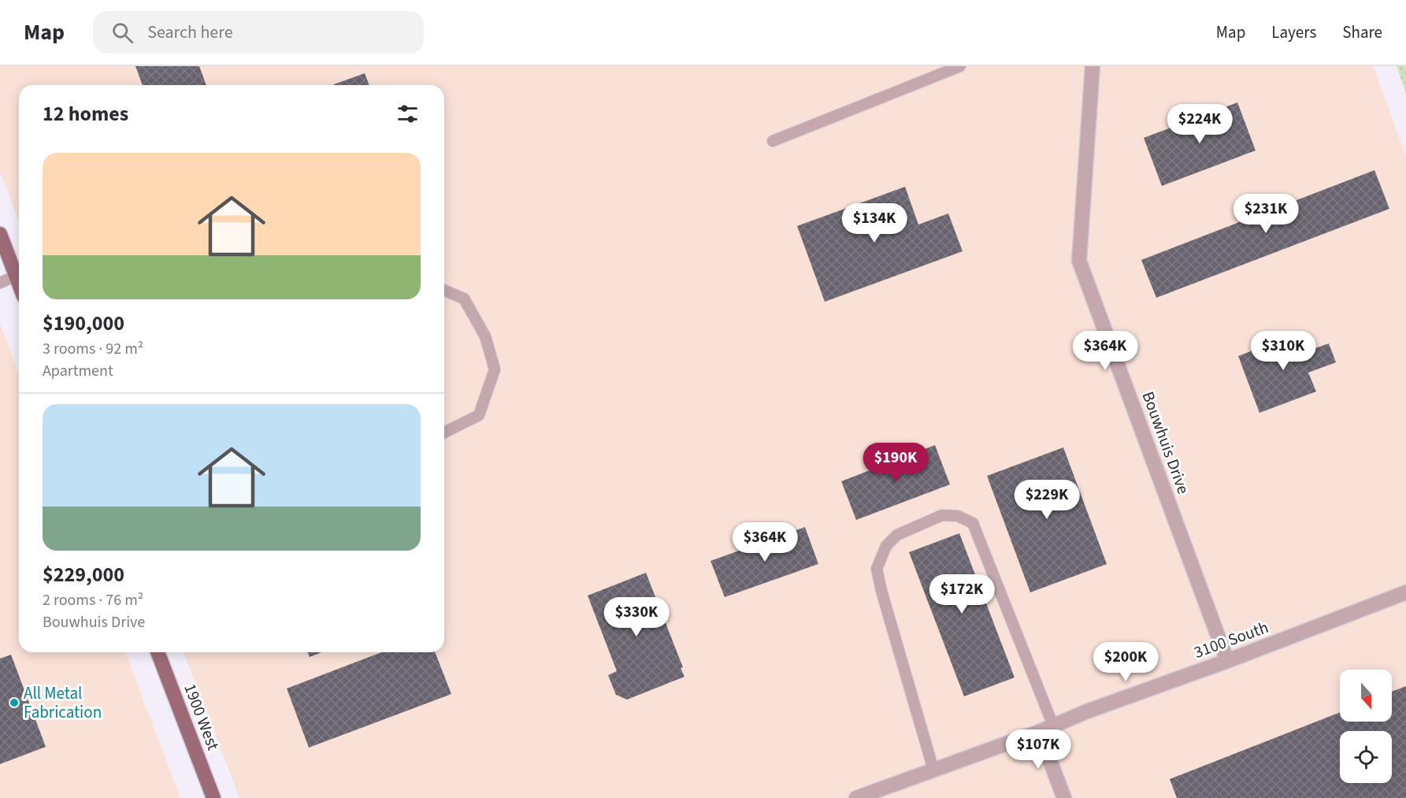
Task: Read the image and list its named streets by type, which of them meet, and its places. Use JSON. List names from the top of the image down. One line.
{"streets":{"main road":["1900 West"],"street":["Bouwhuis Drive","3100 South"]},"crossings":[["Bouwhuis Drive","3100 South"]],"places":["All Metal Fabrication"],"north":"bottom","page":{"header":"Map","search":"Search here","nav":["Map","Layers","Share"],"heading":"12 homes","price":["$224K","$231K","$134K","$364K","$310K","$190K","$229K","$364K","$172K","$330K","$200K","$107K"],"list":[{"name":"$190,000","note":"3 rooms · 92 m² · Apartment"},{"name":"$229,000","note":"2 rooms · 76 m² · Bouwhuis Drive"}]}}
